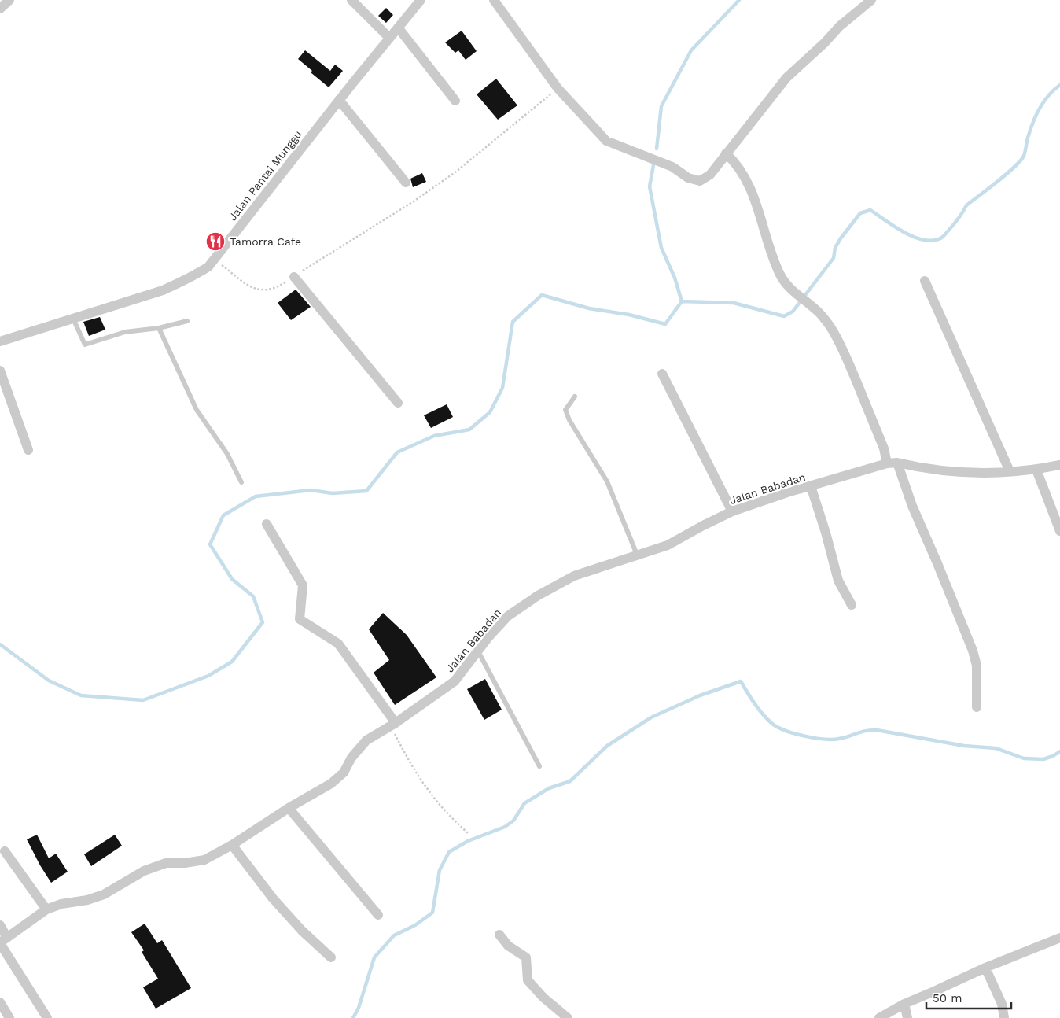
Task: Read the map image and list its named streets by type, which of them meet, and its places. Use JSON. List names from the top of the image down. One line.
{"streets":{"street":["Jalan Pantai Munggu","Jalan Babadan"]},"places":{"restaurant":["Tamorra Cafe"]},"scale_bar":"50 m"}
